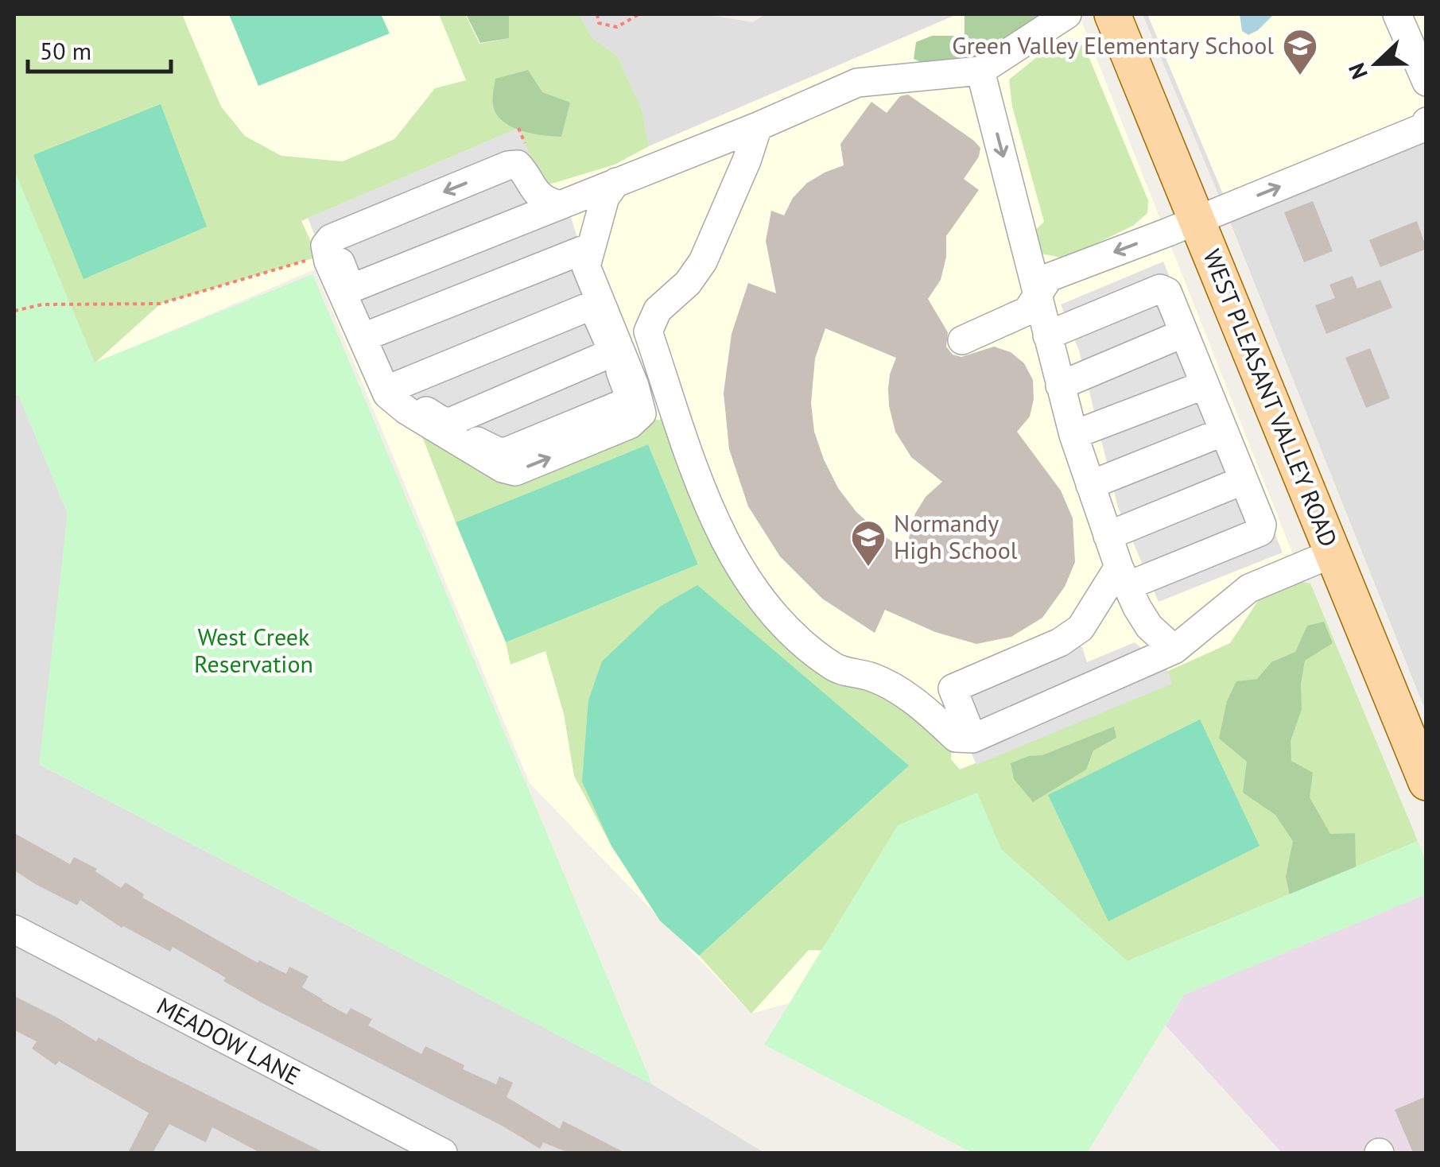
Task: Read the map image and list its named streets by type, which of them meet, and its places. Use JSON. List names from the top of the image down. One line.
{"streets":{"main road":["WEST PLEASANT VALLEY ROAD"],"street":["MEADOW LANE"]},"parks":["West Creek Reservation"],"places":{"school or university":["Green Valley Elementary School","Normandy High School"]},"scale_bar":"50 m","north":"left"}
